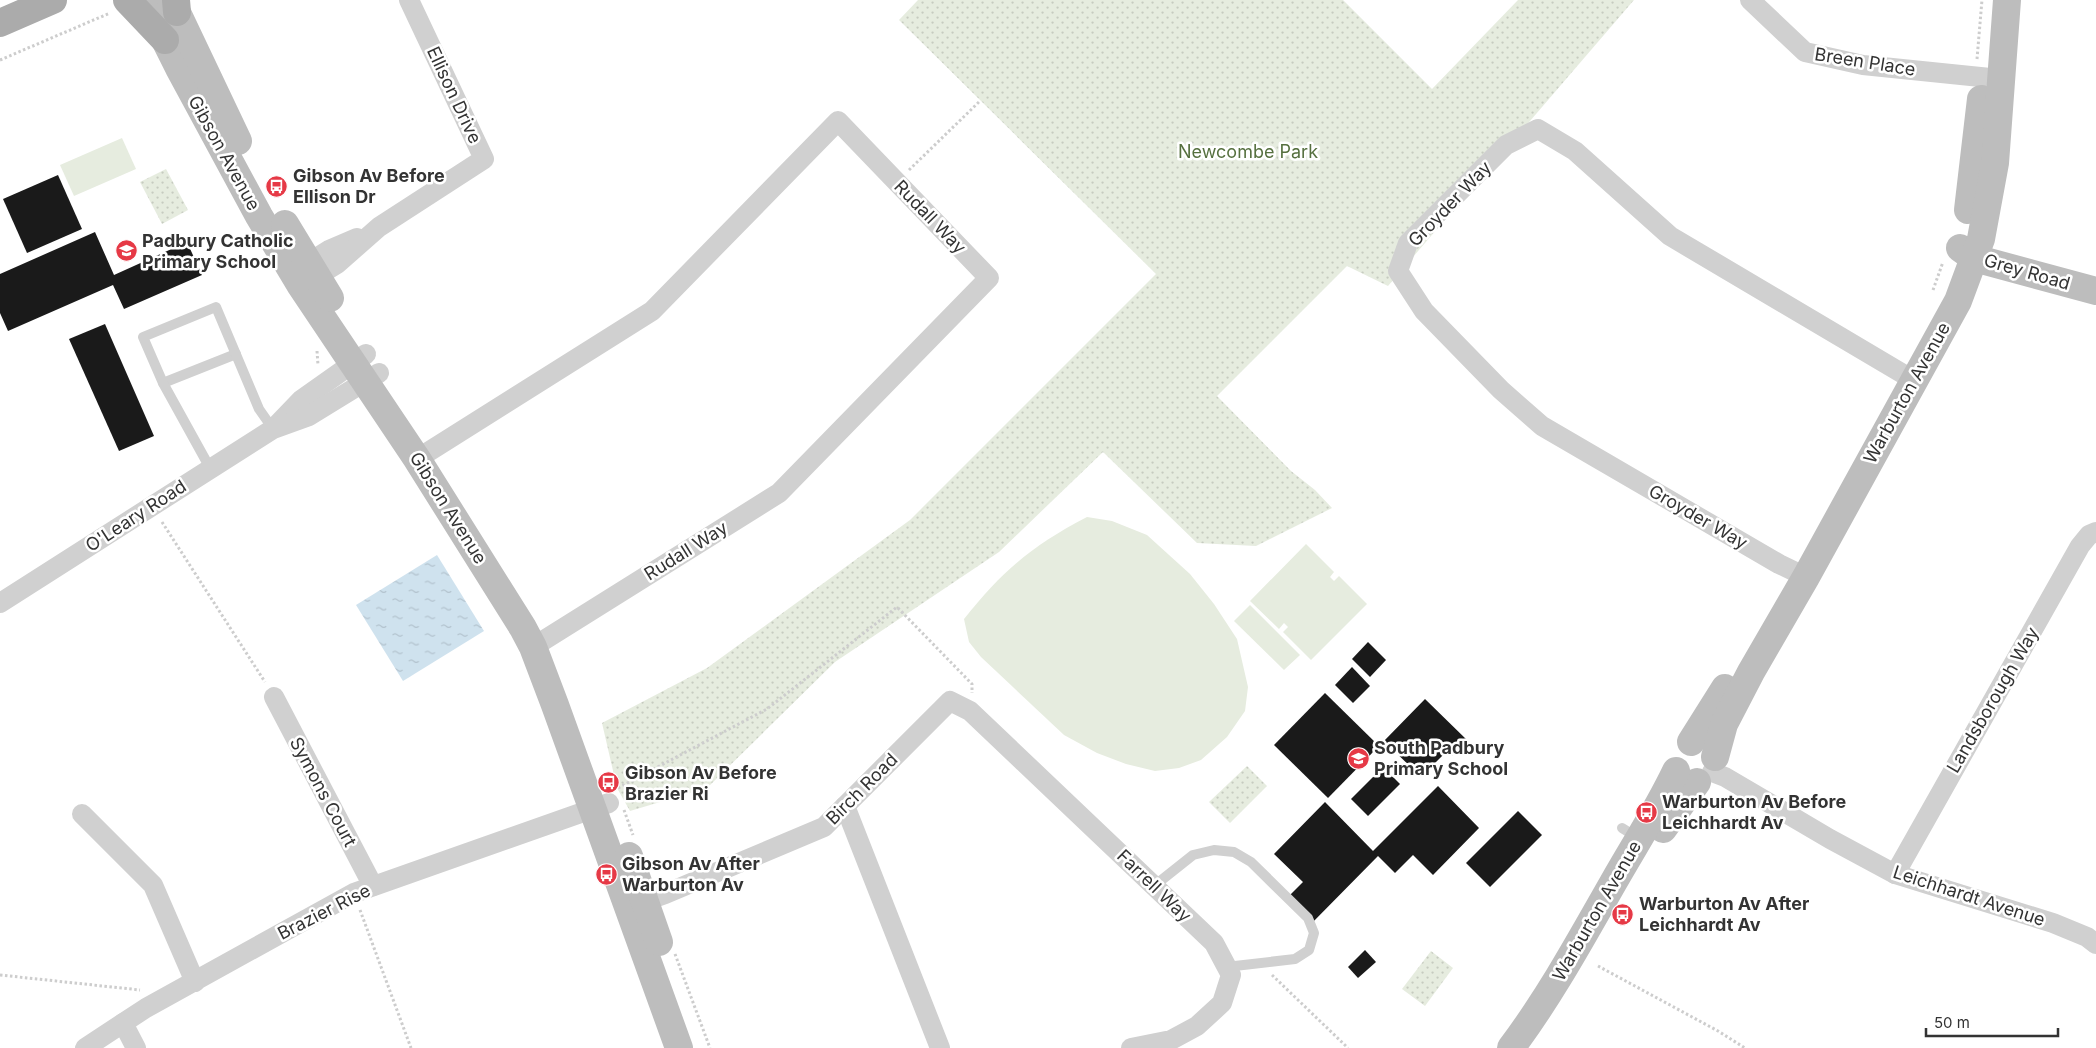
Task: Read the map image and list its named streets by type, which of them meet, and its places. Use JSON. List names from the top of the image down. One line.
{"streets":{"street":["Breen Place","Ellison Drive","Gibson Avenue","Groyder Way","Rudall Way","Grey Road","Warburton Avenue","O'Leary Road","Landsborough Way","Birch Road","Symons Court","Farrell Way","Leichhardt Avenue","Brazier Rise"]},"crossings":[["Breen Place","Warburton Avenue"],["Ellison Drive","Gibson Avenue"],["Gibson Avenue","Rudall Way"],["Gibson Avenue","O'Leary Road"],["Gibson Avenue","Birch Road"],["Gibson Avenue","Brazier Rise"],["Groyder Way","Warburton Avenue"],["Grey Road","Warburton Avenue"],["Warburton Avenue","Leichhardt Avenue"],["Landsborough Way","Leichhardt Avenue"],["Birch Road","Farrell Way"],["Symons Court","Brazier Rise"]],"parks":["Newcombe Park"],"places":{"bus stop":["Gibson Av Before Ellison Dr","Gibson Av Before Brazier Ri","Warburton Av Before Leichhardt Av","Gibson Av After Warburton Av","Warburton Av After Leichhardt Av"],"school or university":["Padbury Catholic Primary School","South Padbury Primary School"]},"scale_bar":"50 m"}
